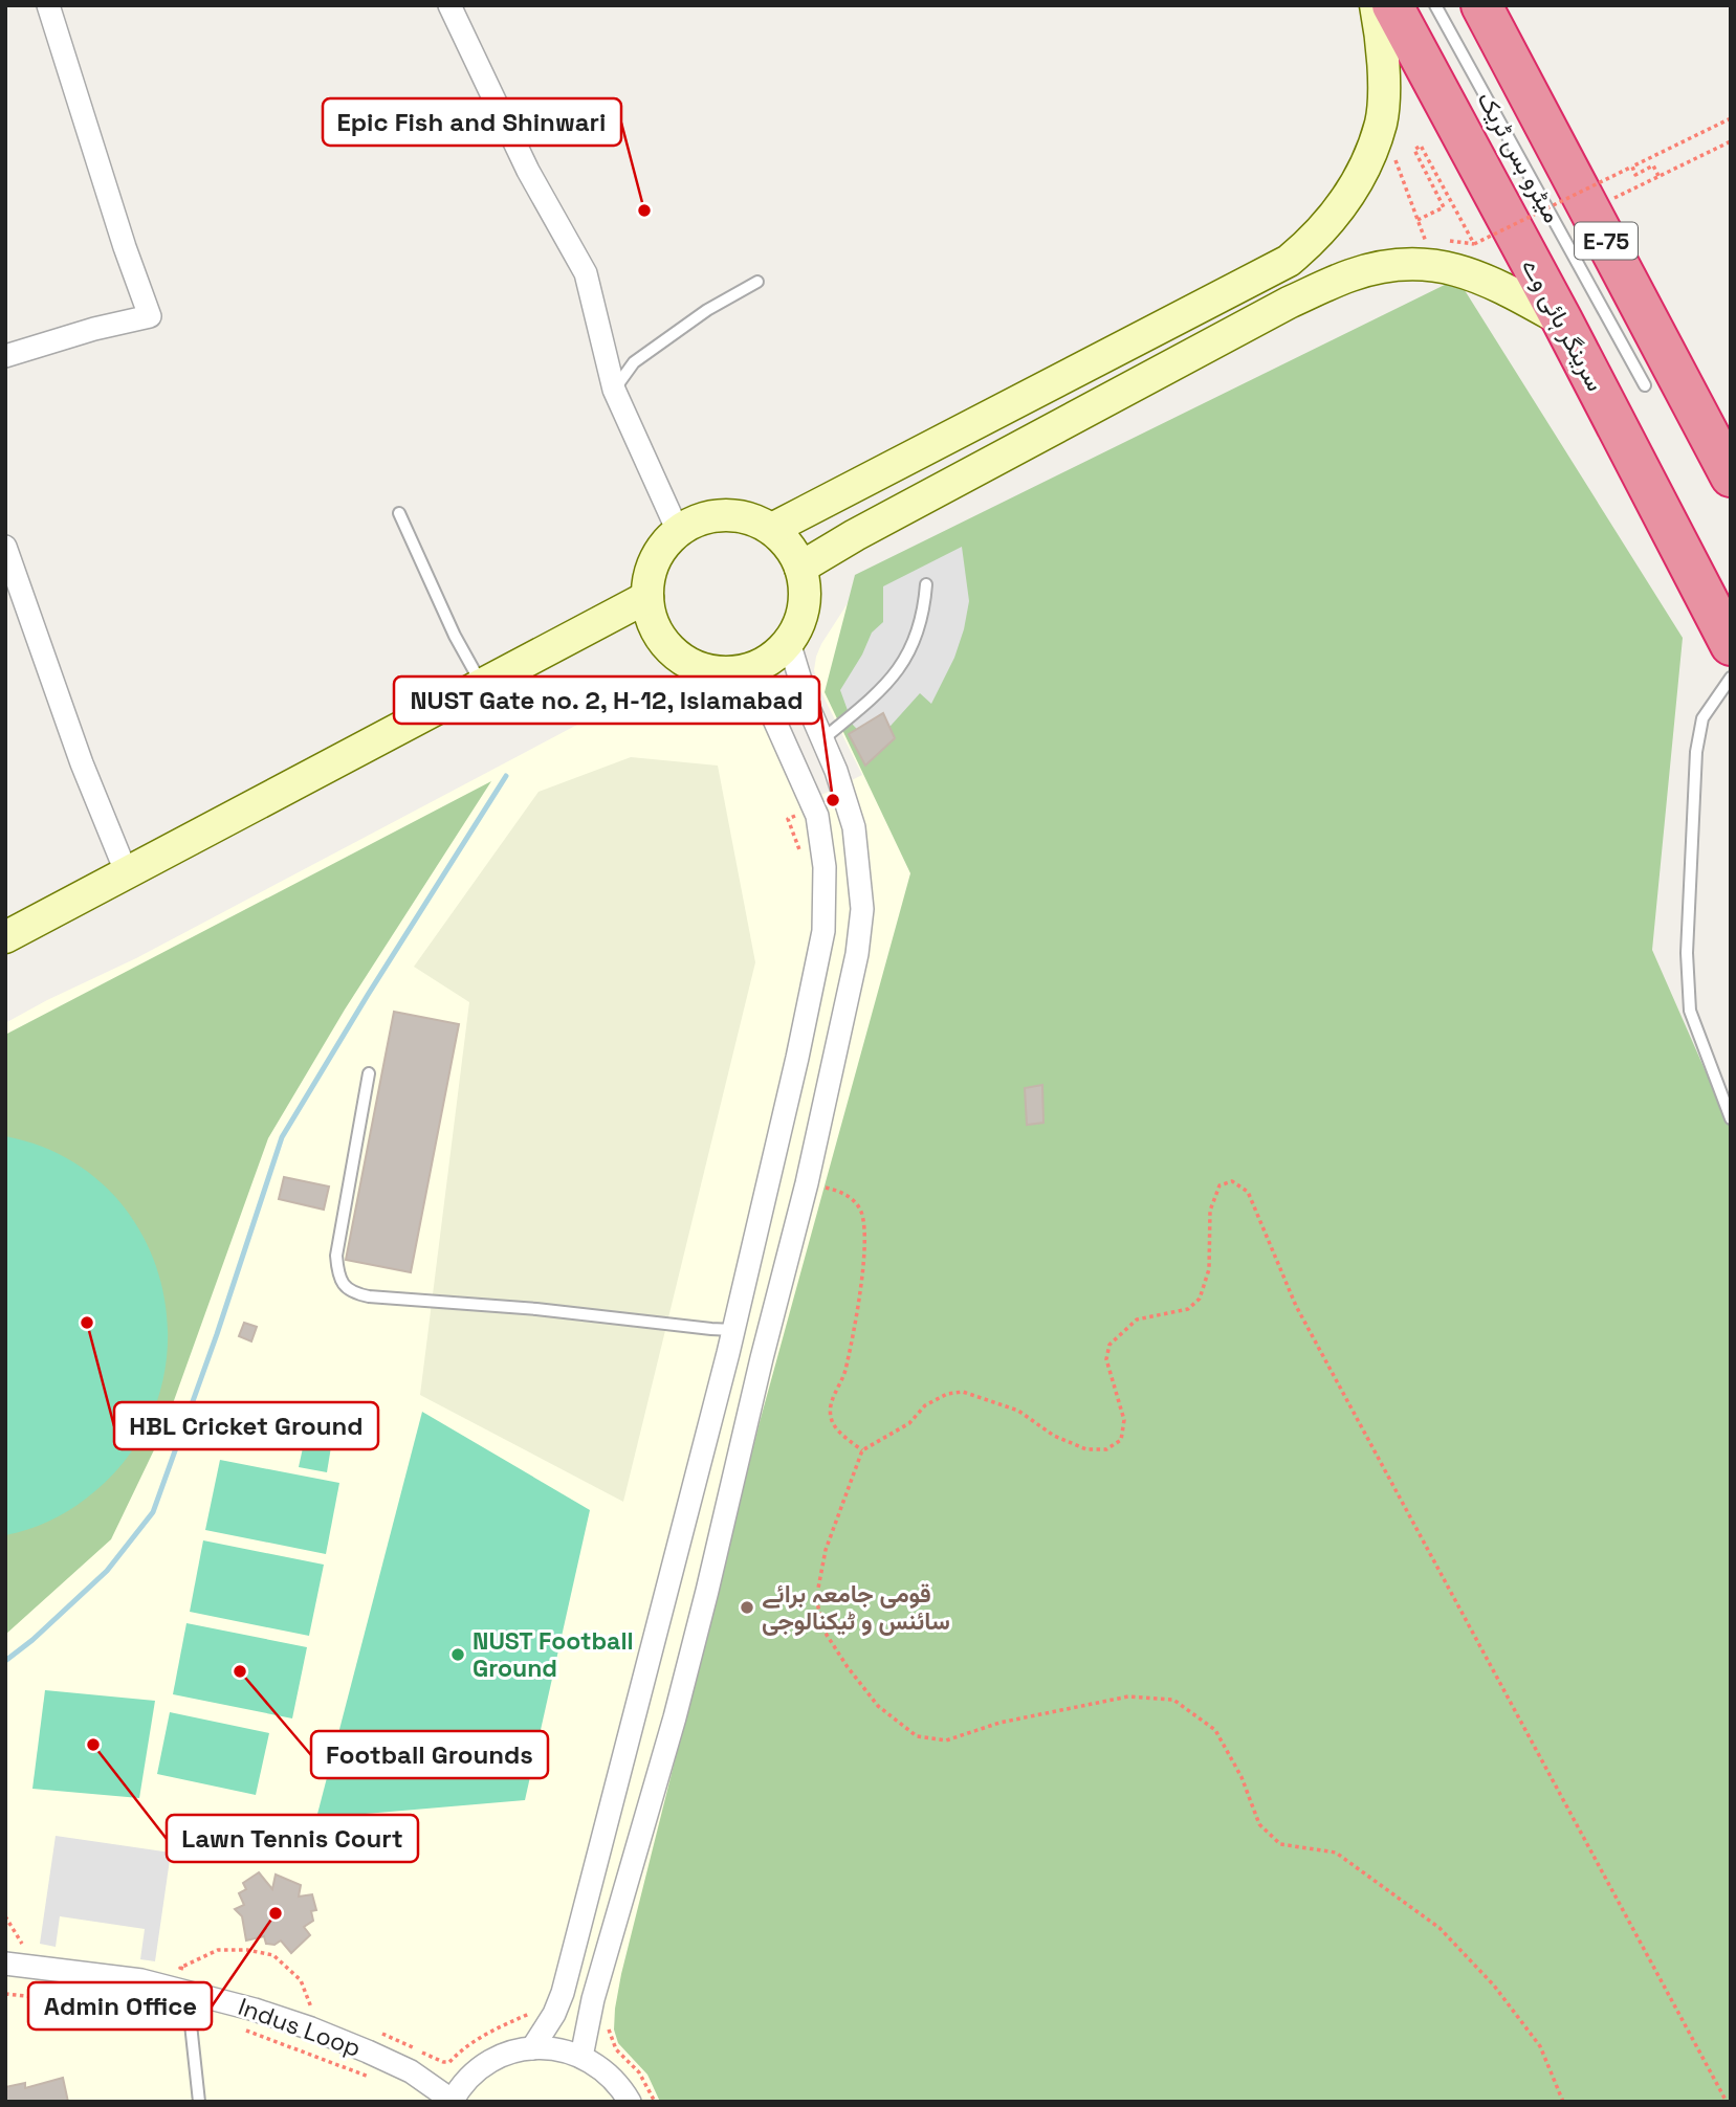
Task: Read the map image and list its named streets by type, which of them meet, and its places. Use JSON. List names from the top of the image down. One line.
{"streets":{"highway":["E-75","سرینگر ہائی وے"],"street":["Indus Loop"],"lane":["میٹرو بس ٹریک"]},"places":["Epic Fish and Shinwari","NUST Gate no. 2, H-12, Islamabad","HBL Cricket Ground","قومی جامعہ برائے سائنس و ٹیکنالوجی","NUST Football Ground","Football Grounds","Lawn Tennis Court","Admin Office"]}
